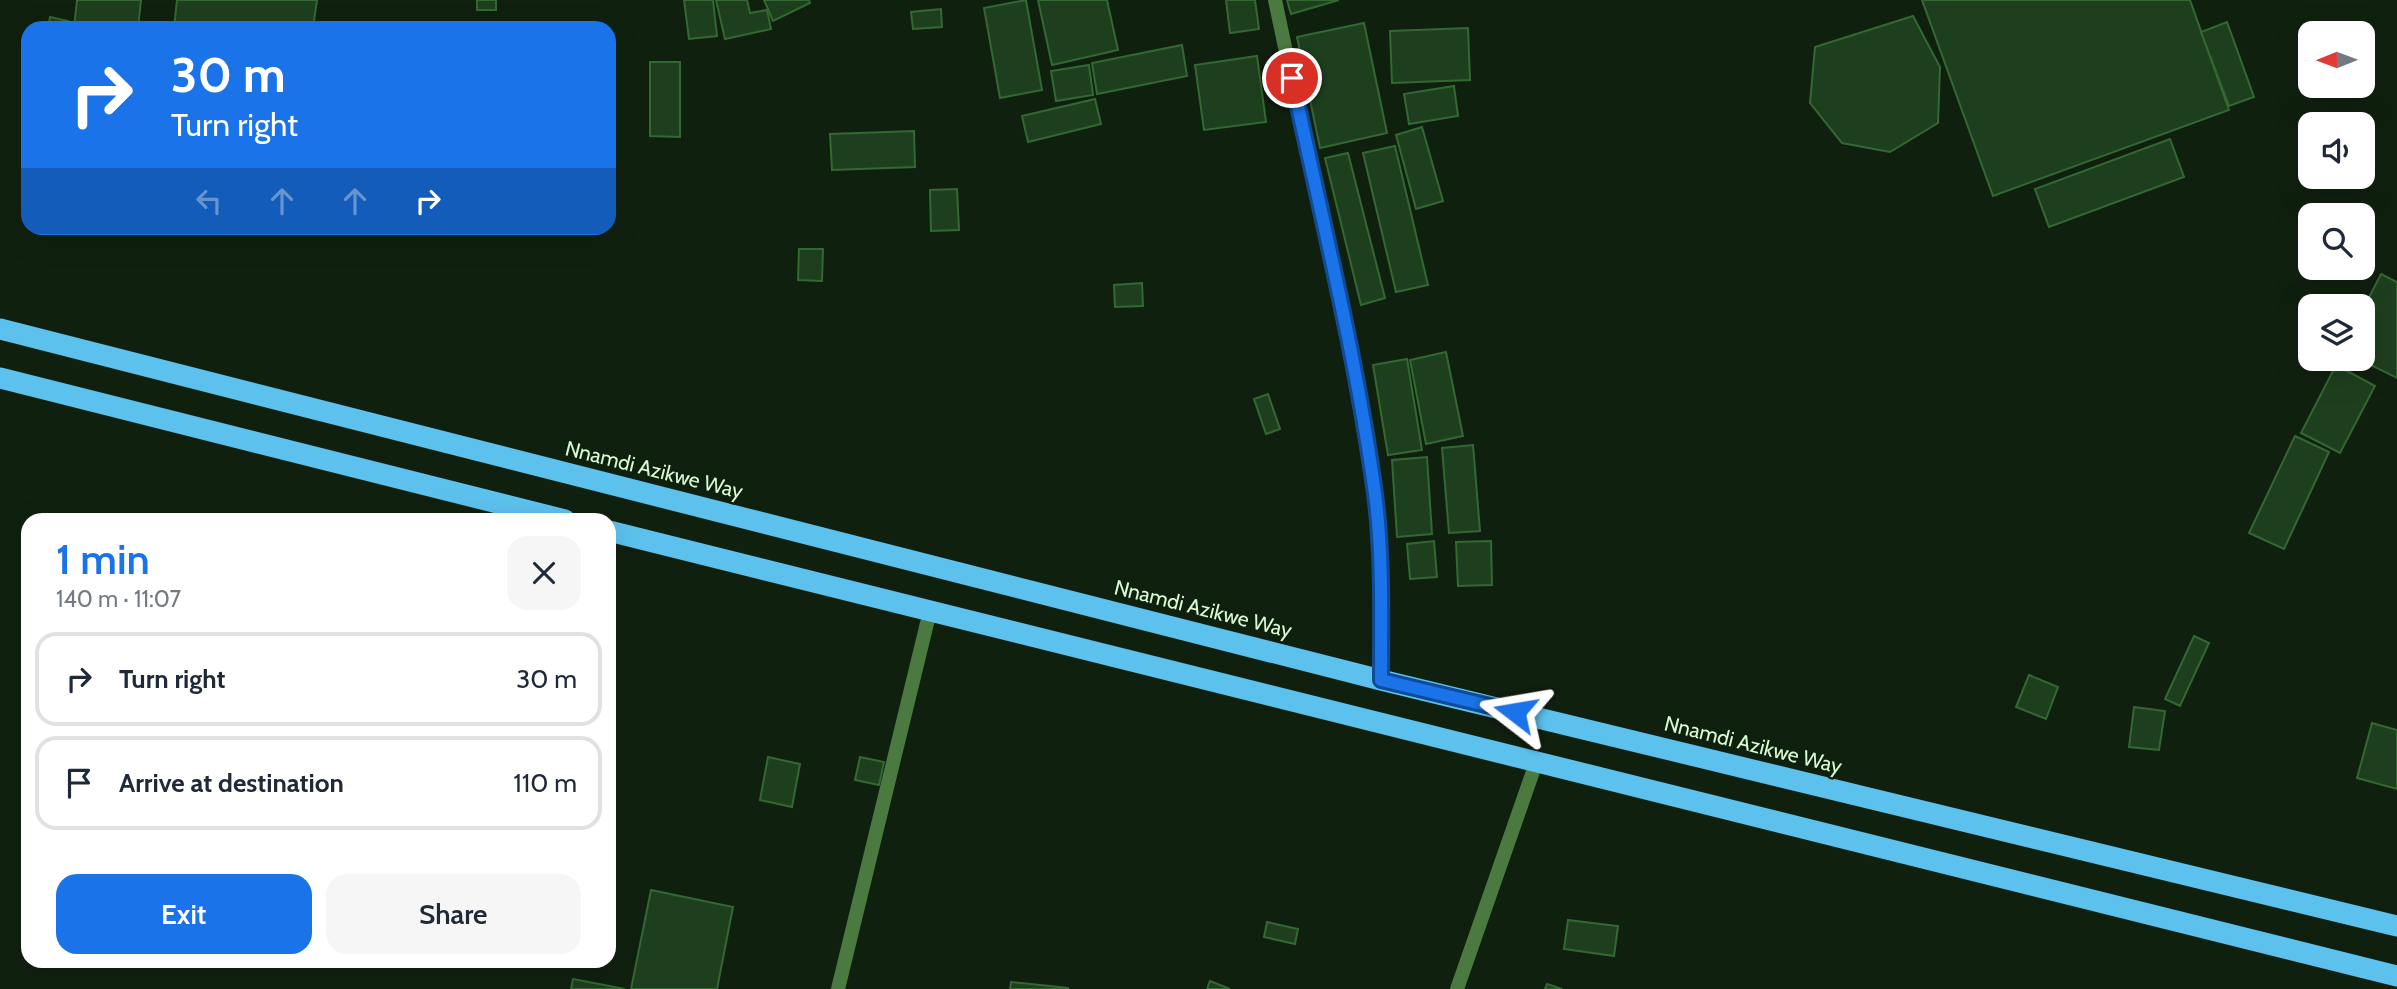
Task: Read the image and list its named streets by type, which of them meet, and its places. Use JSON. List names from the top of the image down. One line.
{"streets":{"highway":["Nnamdi Azikwe Way"]},"north":"left","page":{"turn":["30 m","Turn right"],"heading":["1 min","140 m · 11:07"],"list":[{"name":"Turn right","value":"30 m"},{"name":"Arrive at destination","value":"110 m"}],"buttons":["Exit","Share"]}}
